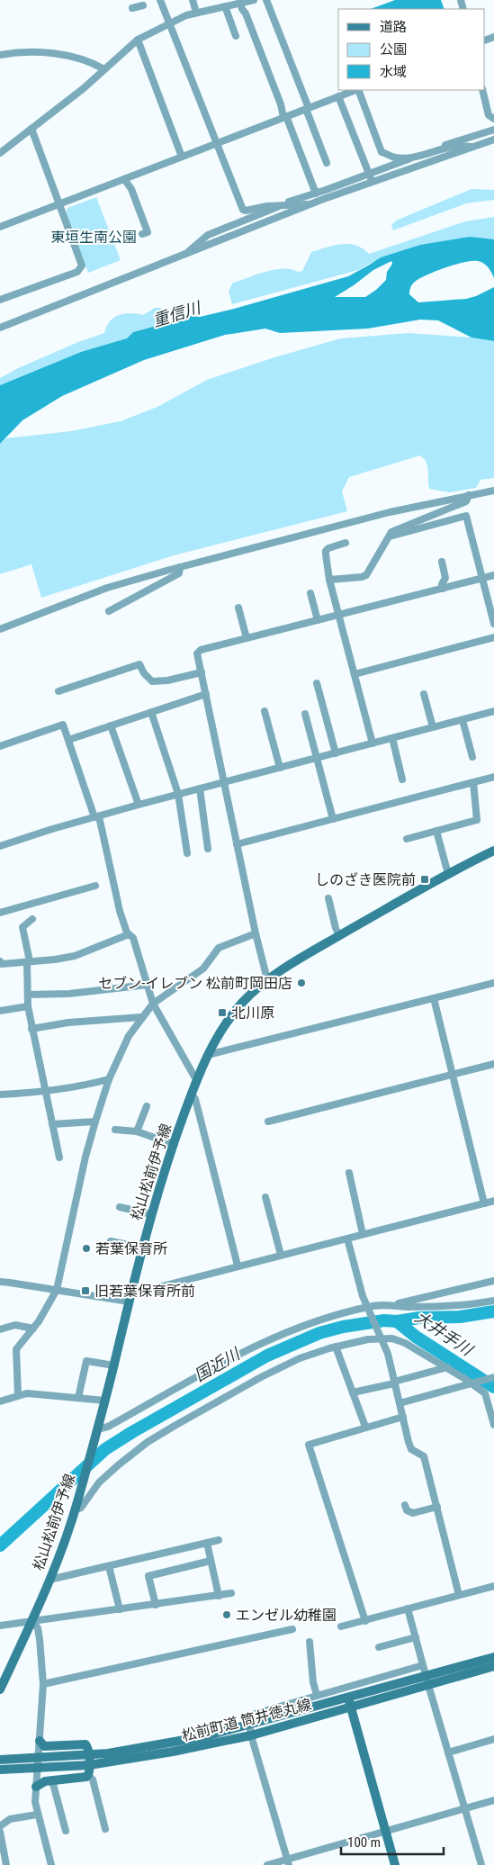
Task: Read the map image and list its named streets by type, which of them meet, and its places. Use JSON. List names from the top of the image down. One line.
{"streets":{"street":["松山松前伊予線","松前町道 筒井徳丸線"]},"water":["重信川","大井手川","国近川"],"parks":["東垣生南公園"],"places":{"transit":["しのざき医院前","北川原","旧若葉保育所前"],"other":["セブン-イレブン 松前町岡田店","若葉保育所","エンゼル幼稚園"]},"legend":["道路","公園","水域"],"scale_bar":"100 m"}
